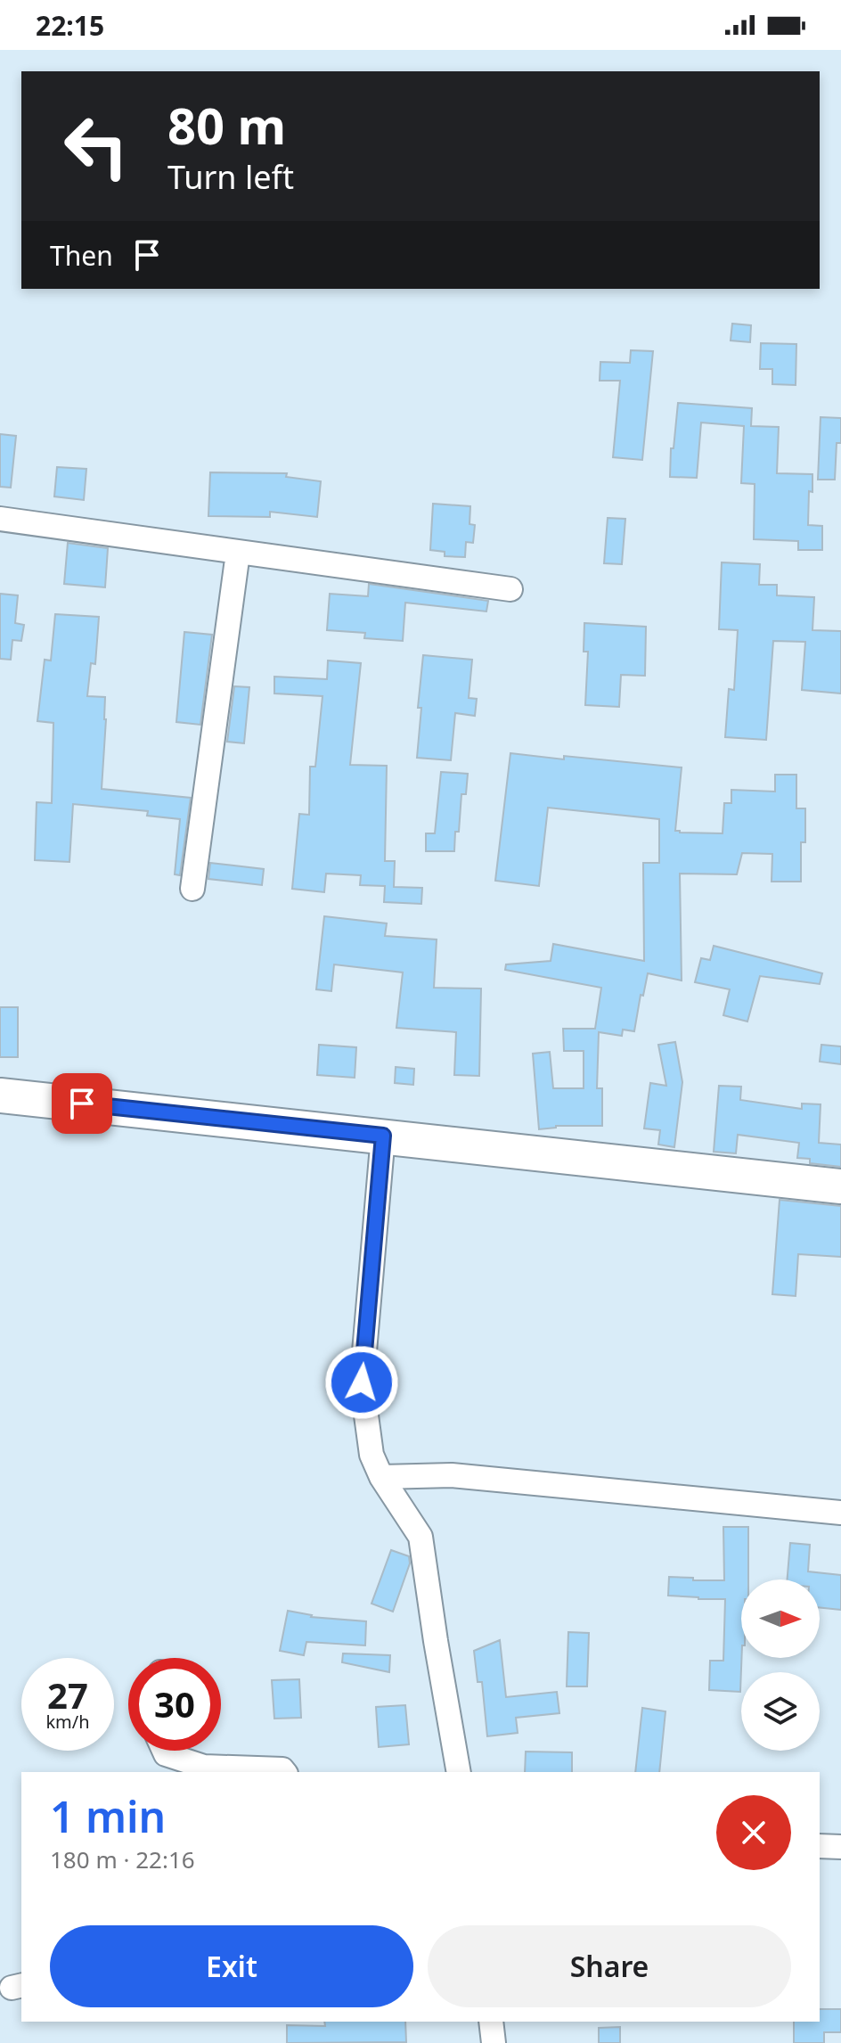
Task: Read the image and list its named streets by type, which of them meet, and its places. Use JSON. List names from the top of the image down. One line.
{"north":"right","page":{"status":"22:15","turn":["80 m","Turn left"],"then":"Then","speed":"27 km/h","limit":"30","heading":["1 min","180 m · 22:16"],"buttons":["Exit","Share"]}}
